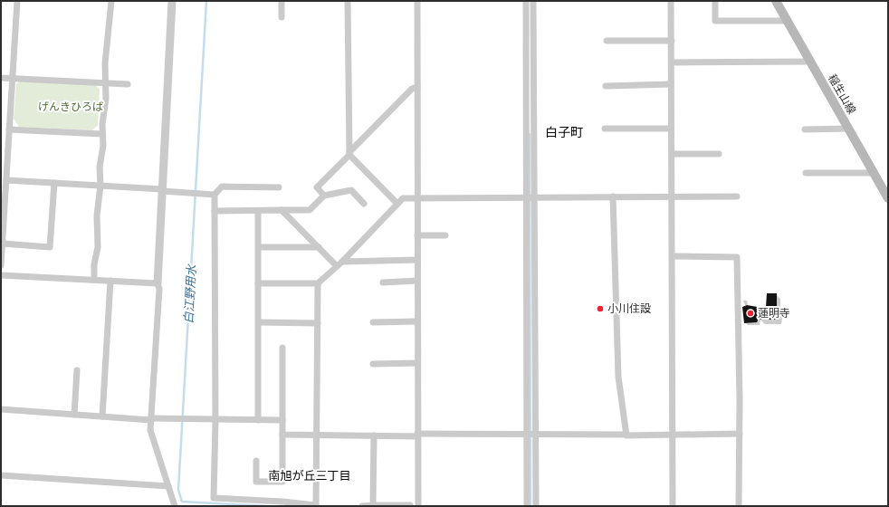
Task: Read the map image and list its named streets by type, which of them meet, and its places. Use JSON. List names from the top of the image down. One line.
{"streets":{"main road":["稲生山線"]},"districts":["白子町","南旭が丘三丁目"],"water":["白江野用水"],"parks":["げんきひろば"],"places":["小川住設","蓮明寺"]}
